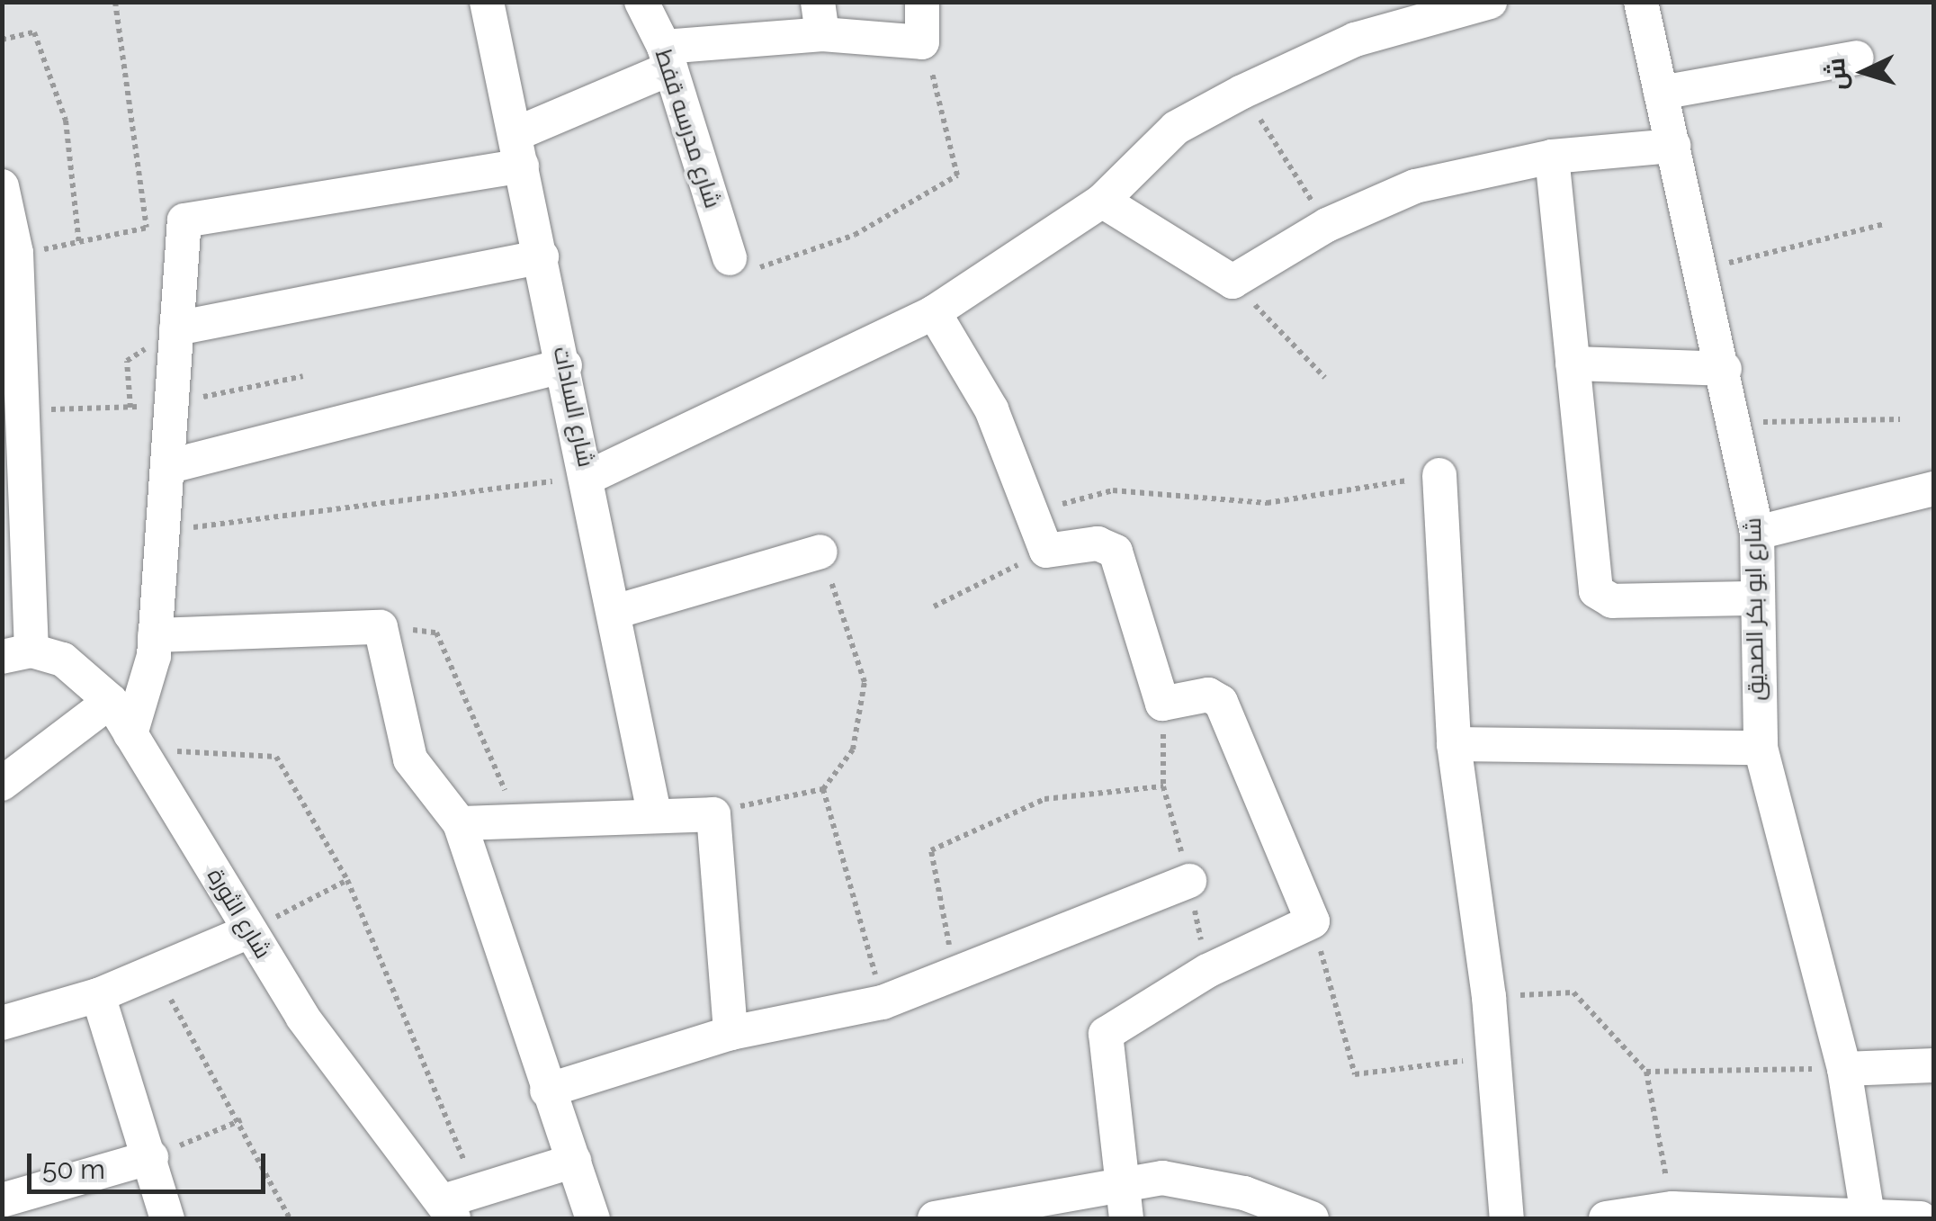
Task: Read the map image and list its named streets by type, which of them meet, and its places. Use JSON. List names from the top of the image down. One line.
{"streets":{"street":["شارع مدرسه قفط","شارع السادات","شارع ابو بكر الصديق","شارع الثورة"]},"scale_bar":"50 m","north":"left"}
